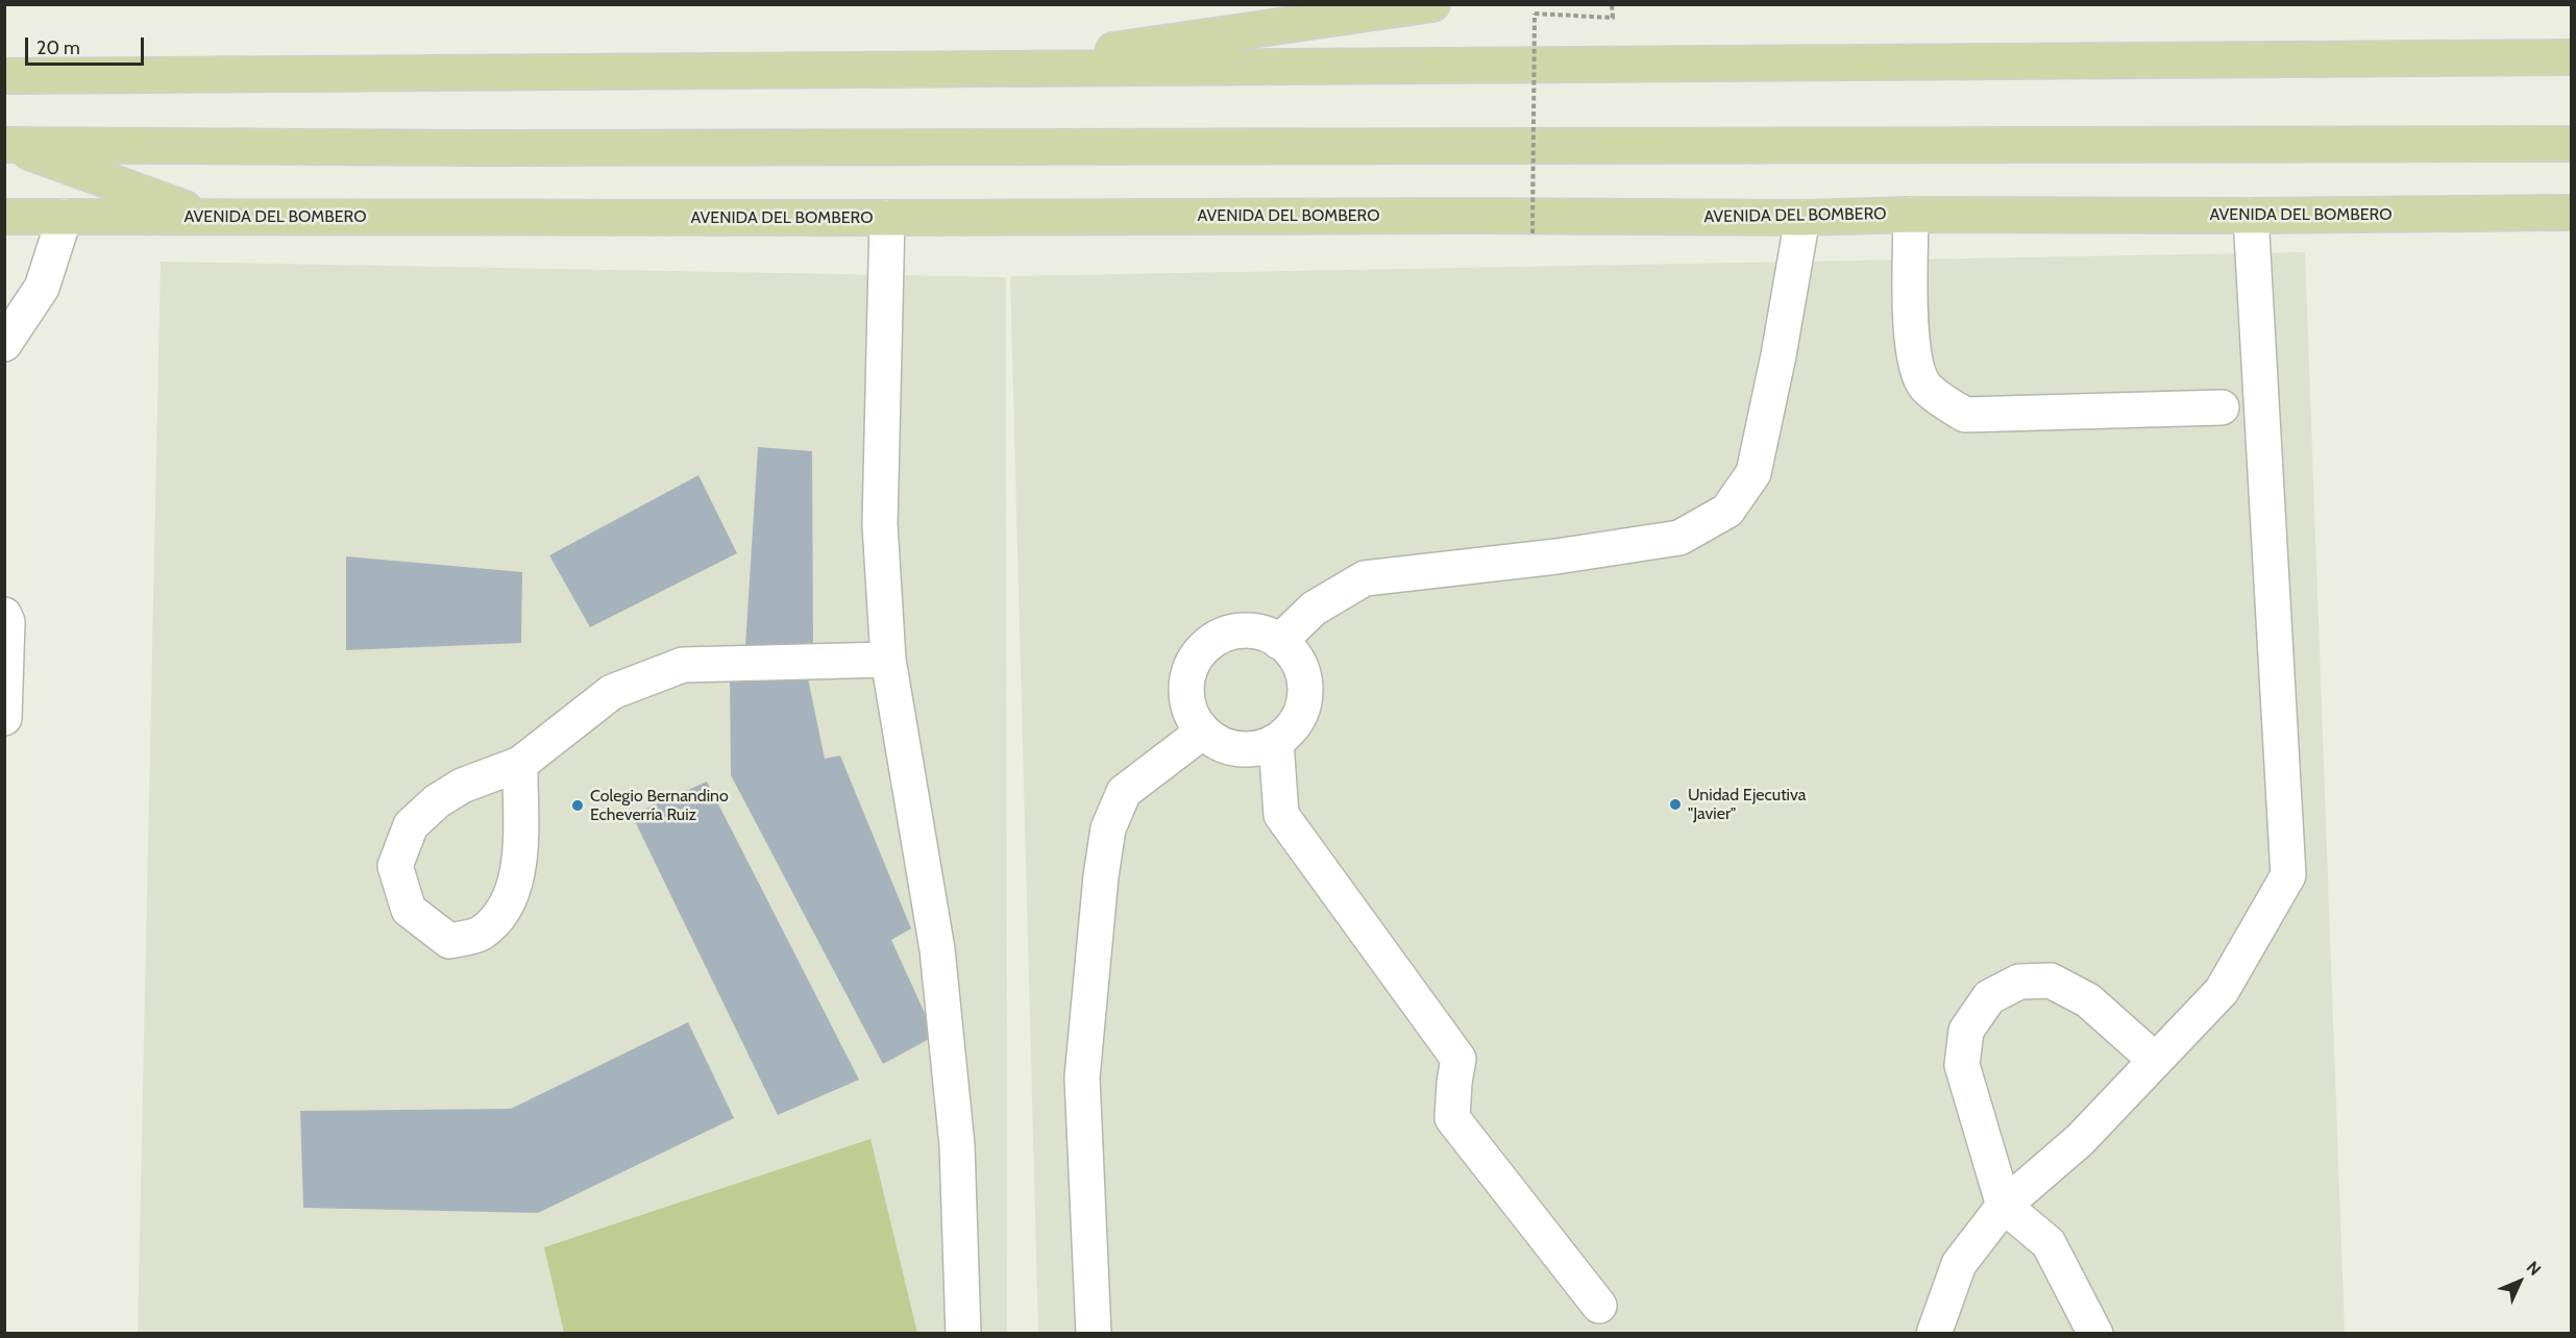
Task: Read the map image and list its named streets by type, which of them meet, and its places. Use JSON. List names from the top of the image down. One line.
{"streets":{"main road":["AVENIDA DEL BOMBERO"]},"places":["Unidad Ejecutiva \"Javier\"","Colegio Bernandino Echeverría Ruiz"],"scale_bar":"20 m","north":"top right"}
